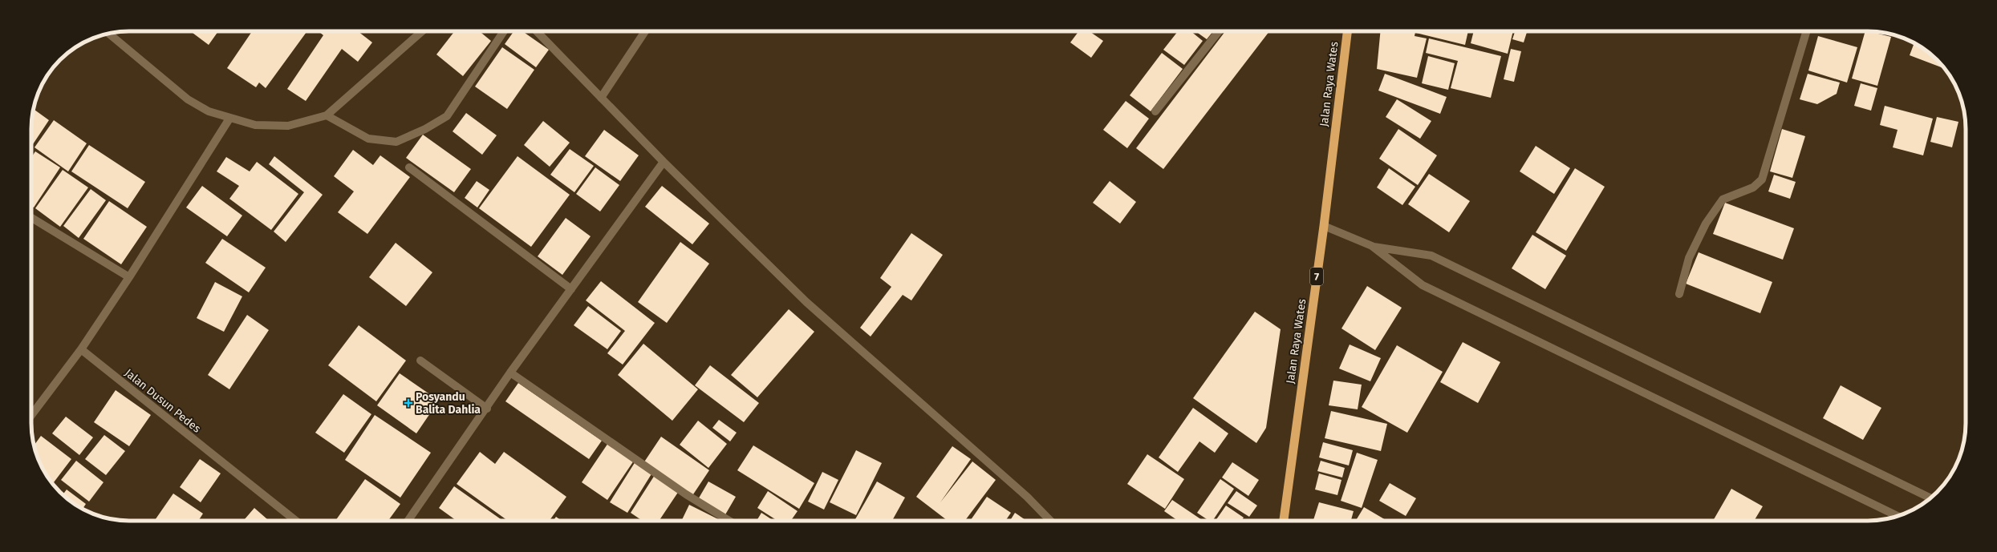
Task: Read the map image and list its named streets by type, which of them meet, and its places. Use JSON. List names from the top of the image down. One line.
{"streets":{"highway":["Jalan Raya Wates","7"],"street":["Jalan Dusun Pedes"]},"places":{"health":["Posyandu Balita Dahlia"]}}
